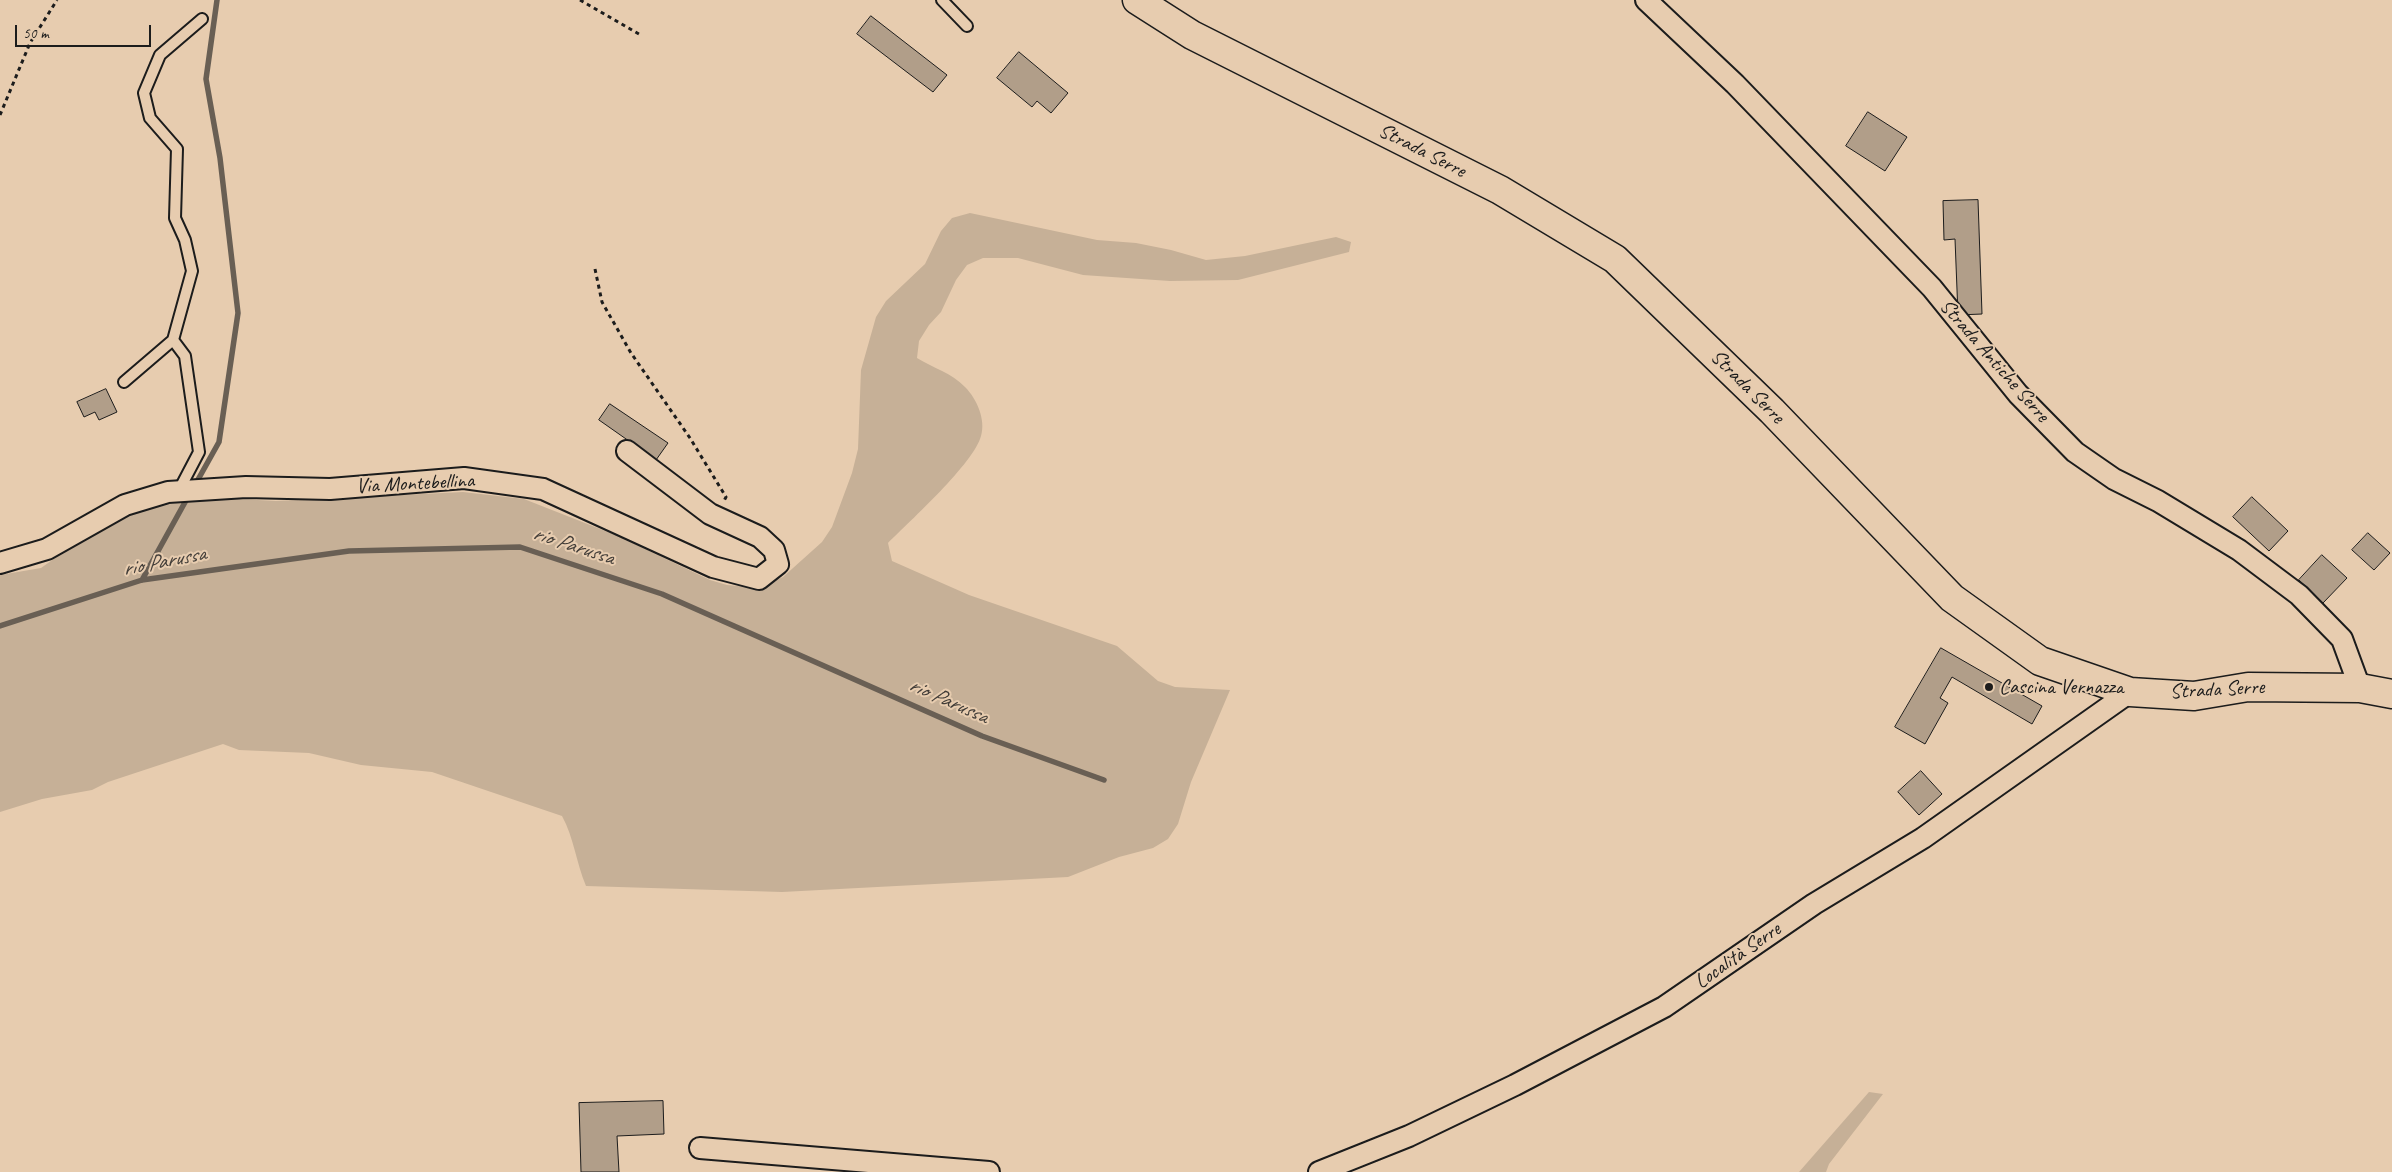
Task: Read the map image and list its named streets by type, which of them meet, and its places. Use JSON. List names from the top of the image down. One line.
{"streets":{"main road":["Strada Serre"],"street":["Strada Antiche Serre","Via Montebellina","Località Serre"]},"crossings":[["Strada Serre","Strada Antiche Serre"],["Strada Serre","Località Serre"]],"water":["rio Parussa"],"places":["Cascina Vernazza"],"scale_bar":"50 m"}
